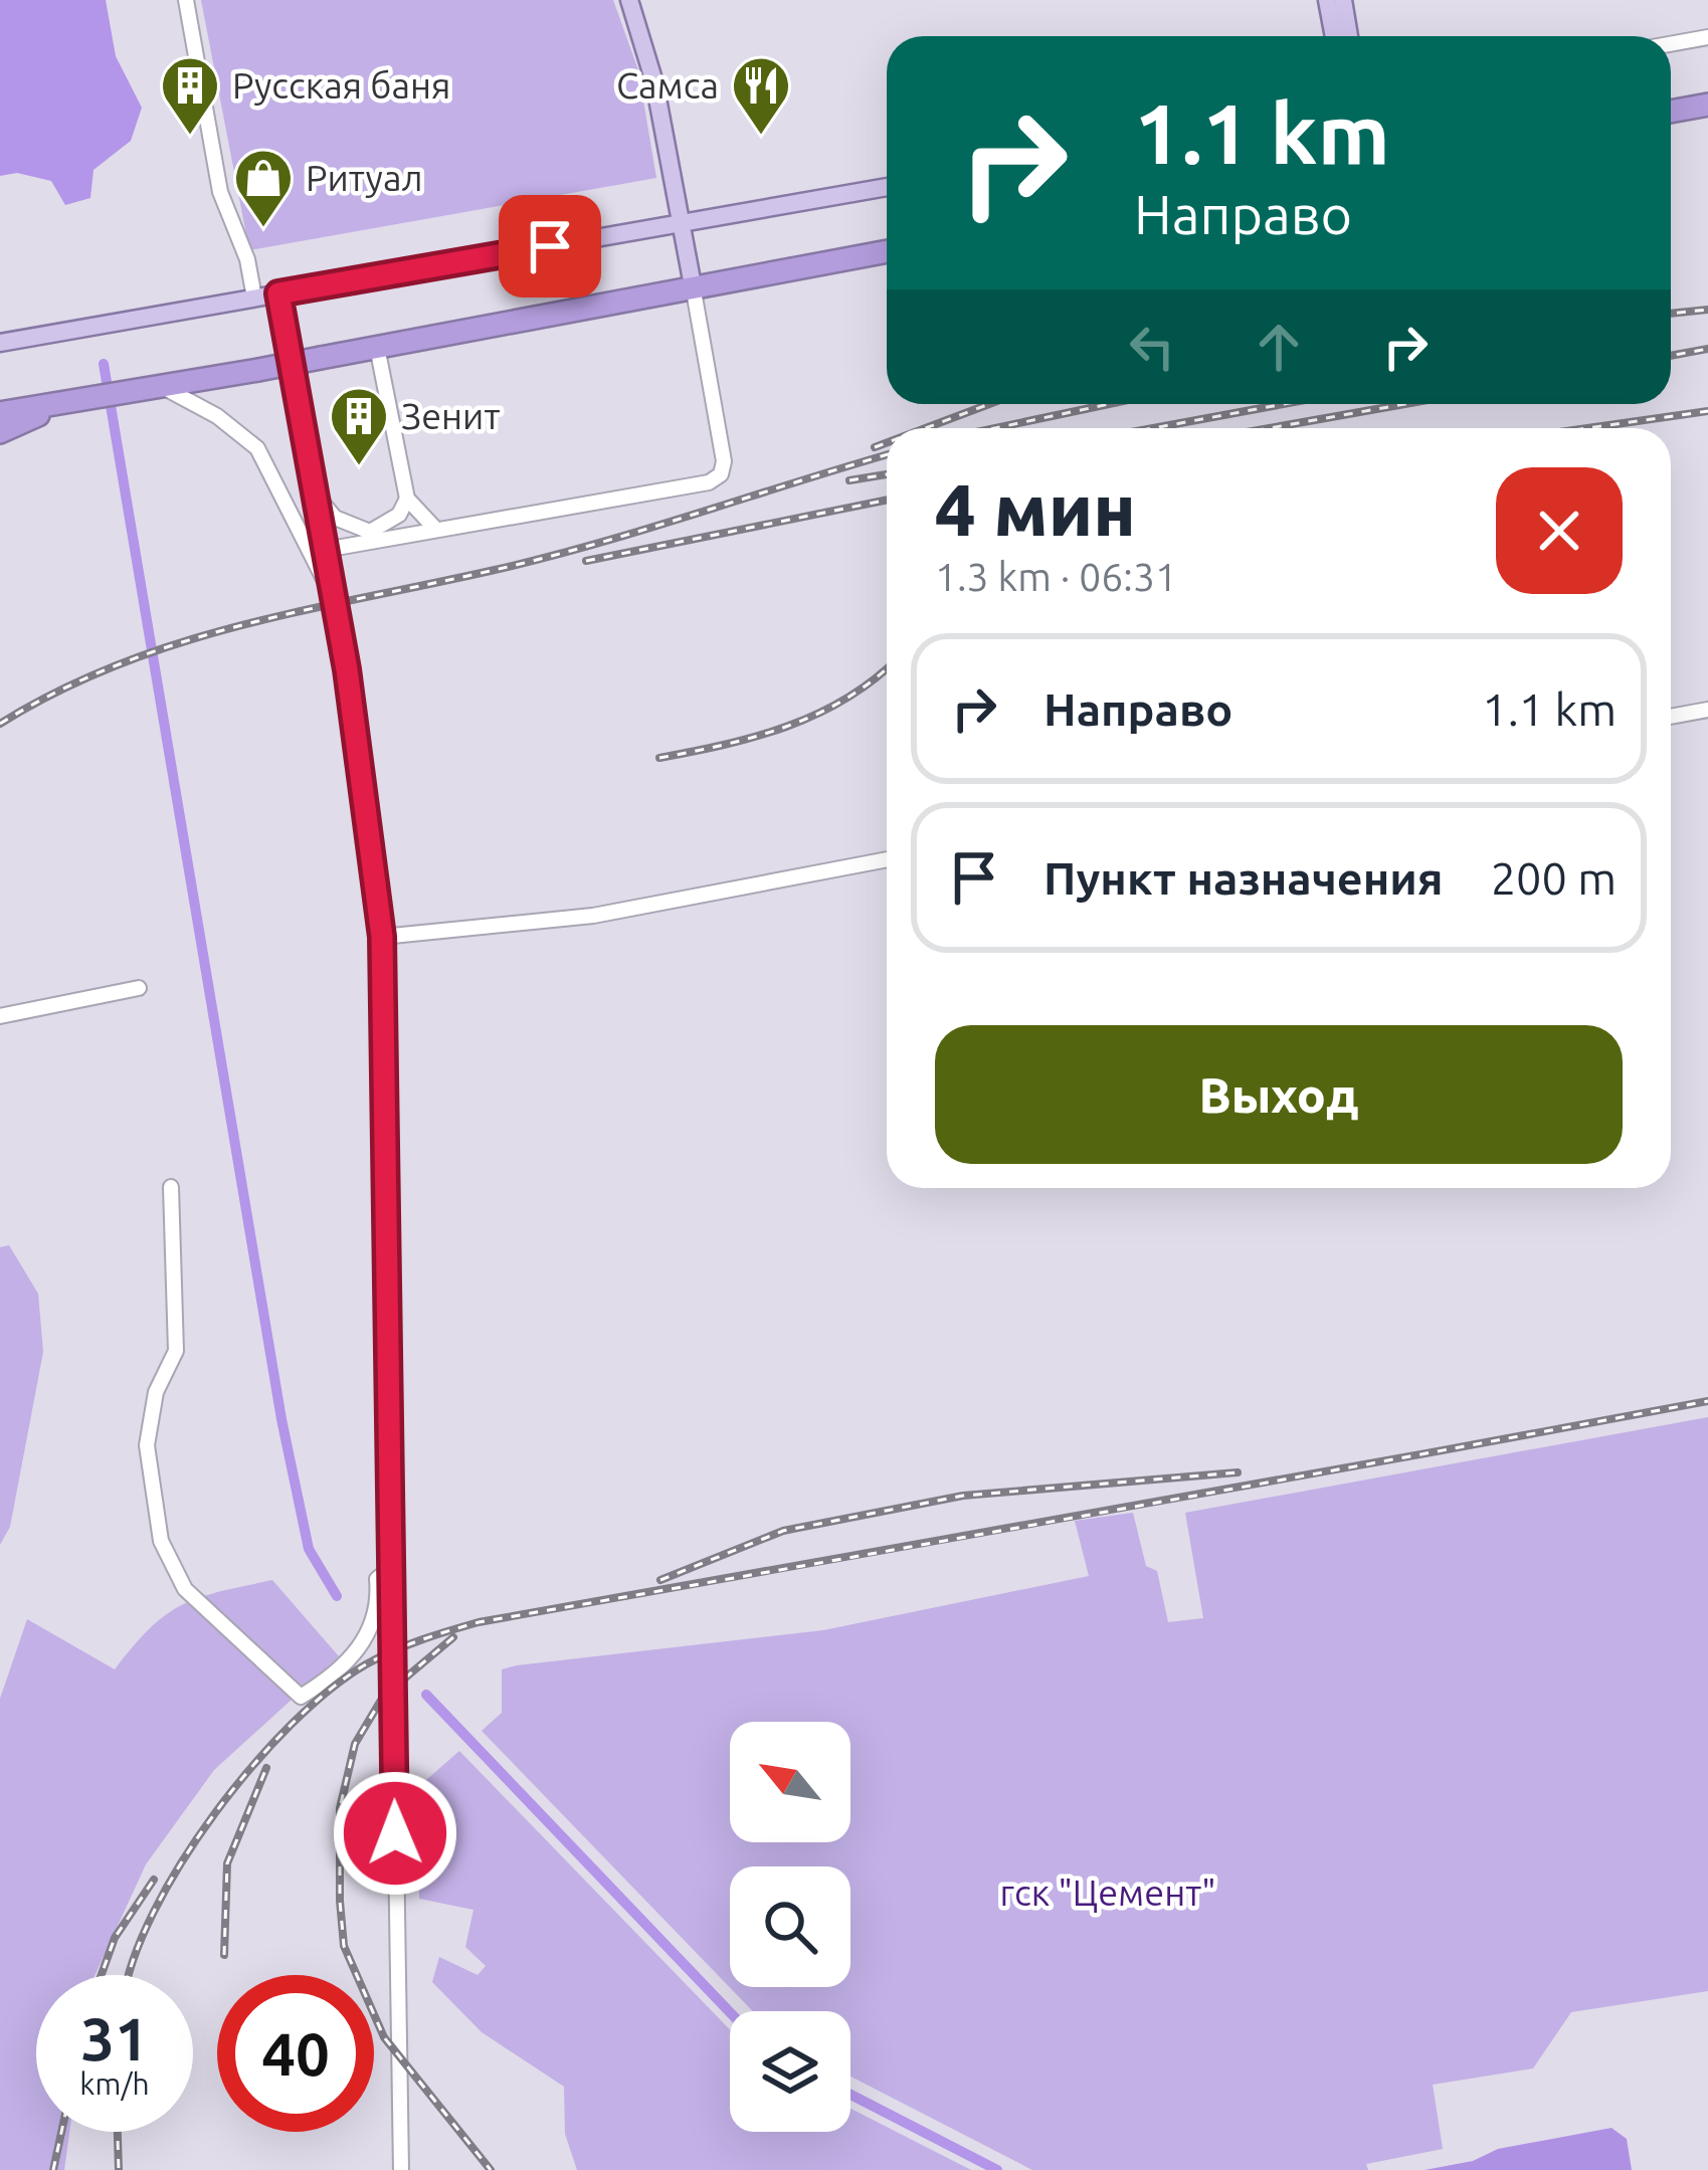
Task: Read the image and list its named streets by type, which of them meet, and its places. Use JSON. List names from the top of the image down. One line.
{"parks":["гск \"Цемент\""],"places":{"building":["Русская баня","Зенит"],"restaurant":["Самса"],"shop":["Ритуал"]},"north":"top left","page":{"turn":["1.1 km","Направо"],"heading":["4 мин","1.3 km · 06:31"],"list":[{"name":"Направо","value":"1.1 km"},{"name":"Пункт назначения","value":"200 m"}],"buttons":"Выход","speed":"31 km/h","limit":"40"}}
